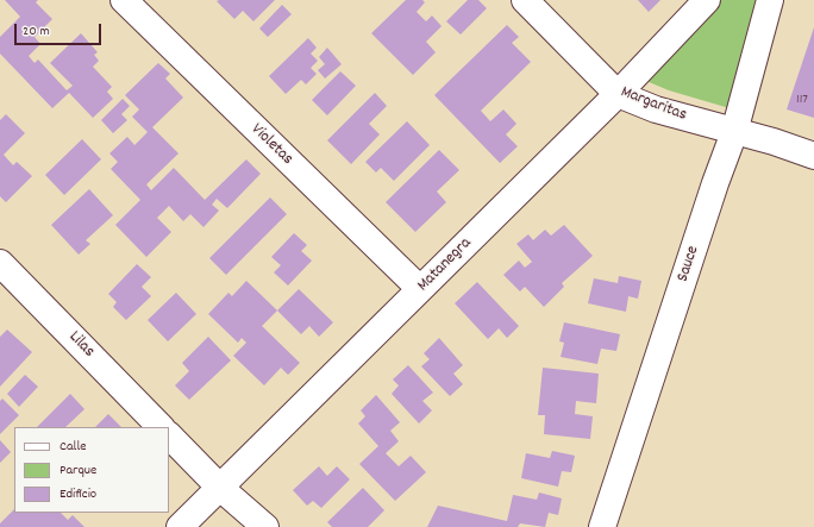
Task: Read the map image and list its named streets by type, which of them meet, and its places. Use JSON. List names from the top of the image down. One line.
{"streets":{"street":["Margaritas","Violetas","Sauce","Matanegra","Lilas"]},"crossings":[["Margaritas","Sauce"],["Margaritas","Matanegra"],["Violetas","Matanegra"]],"house_numbers":["117"],"legend":["Calle","Parque","Edificio"],"scale_bar":"20 m"}
